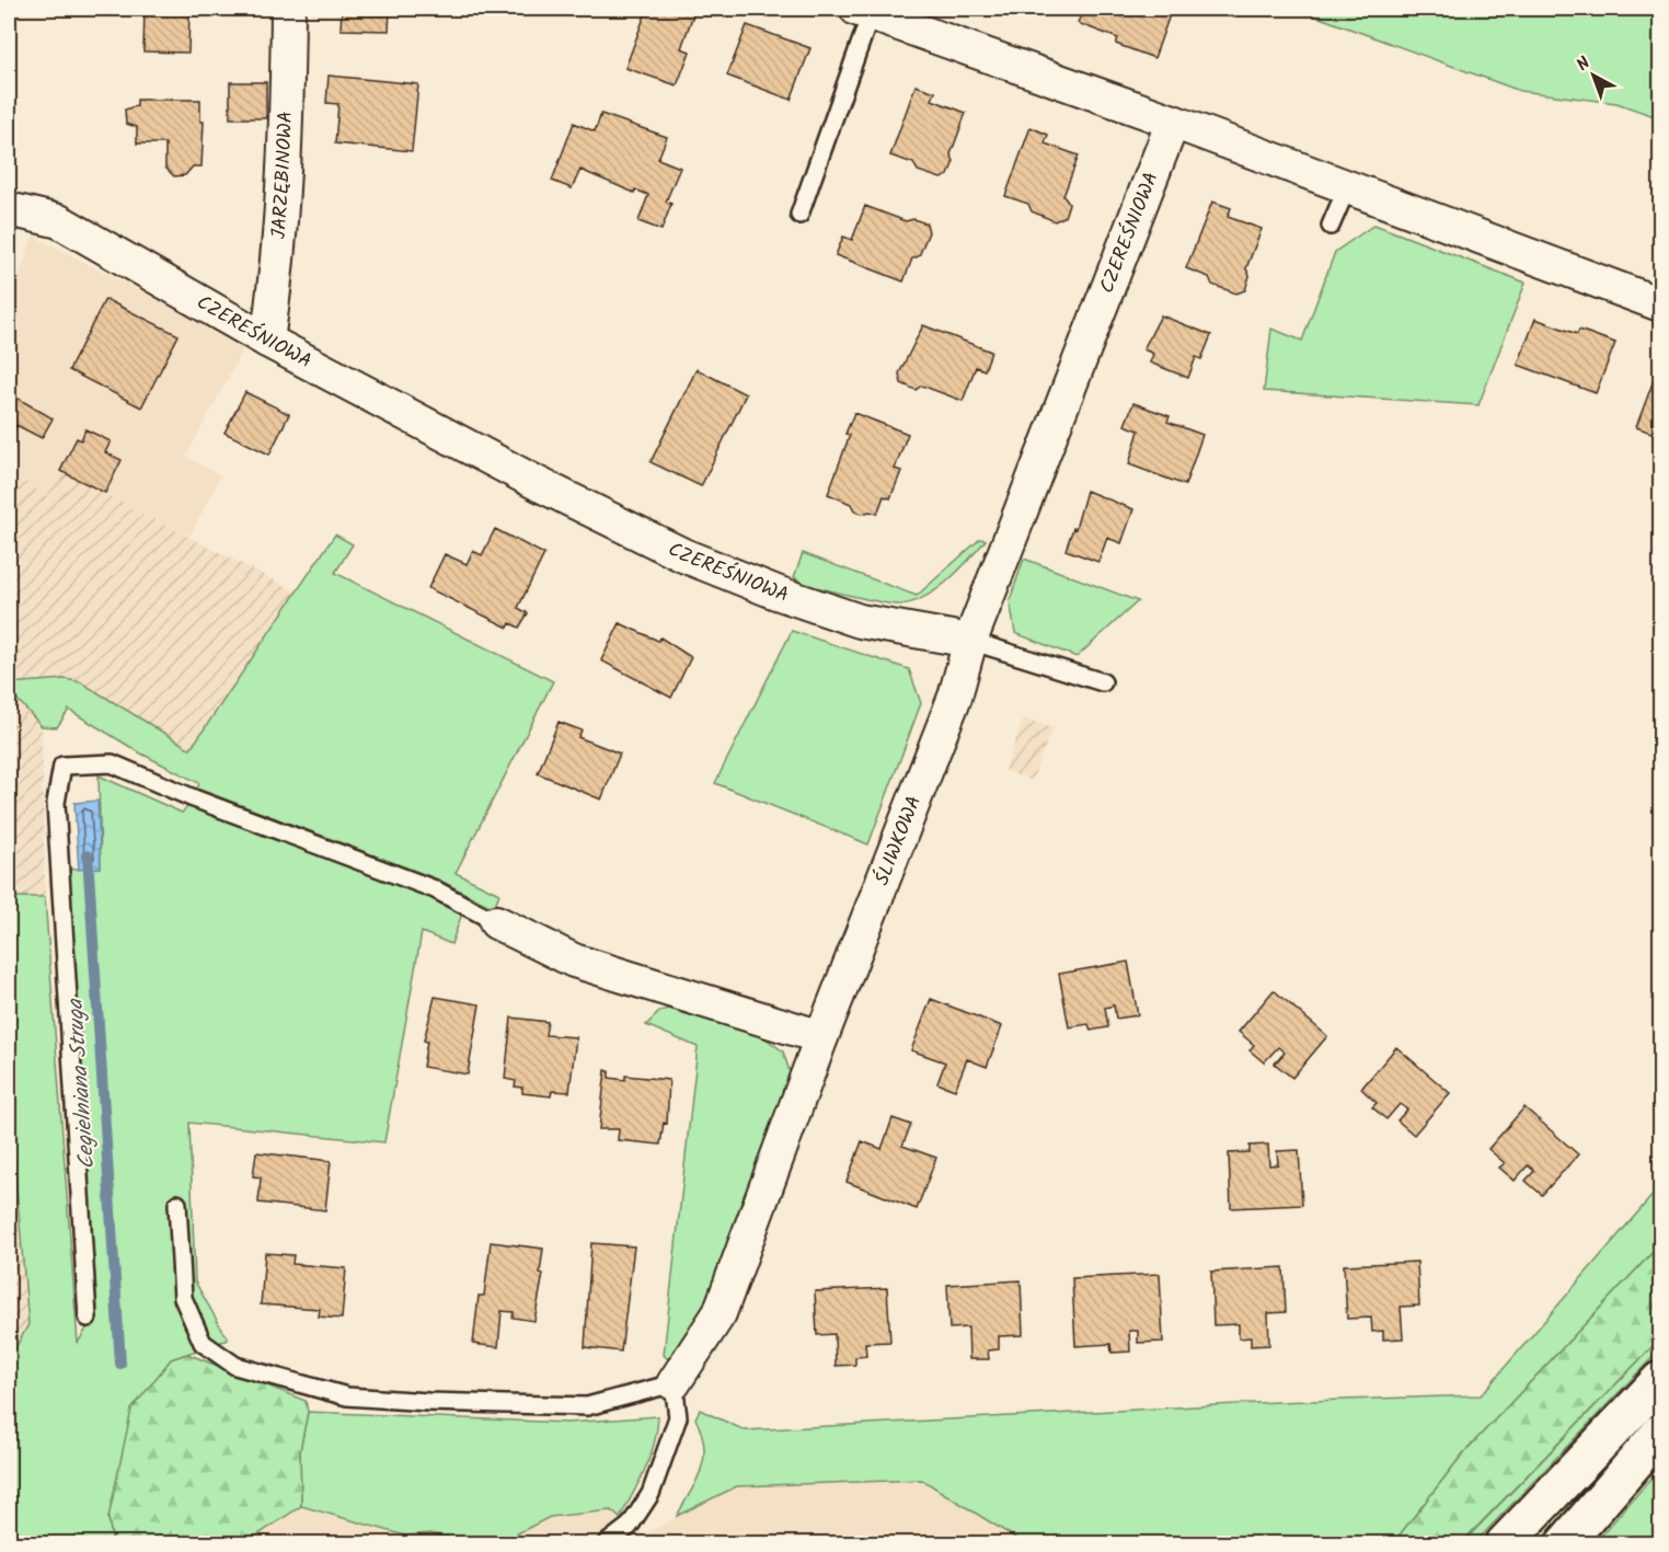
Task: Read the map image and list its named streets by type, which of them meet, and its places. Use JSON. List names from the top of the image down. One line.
{"streets":{"street":["JARZĘBINOWA","CZEREŚNIOWA","ŚLIWKOWA"]},"crossings":[["JARZĘBINOWA","CZEREŚNIOWA"],["CZEREŚNIOWA","ŚLIWKOWA"]],"water":["Cegielniana Struga"],"north":"top left"}
